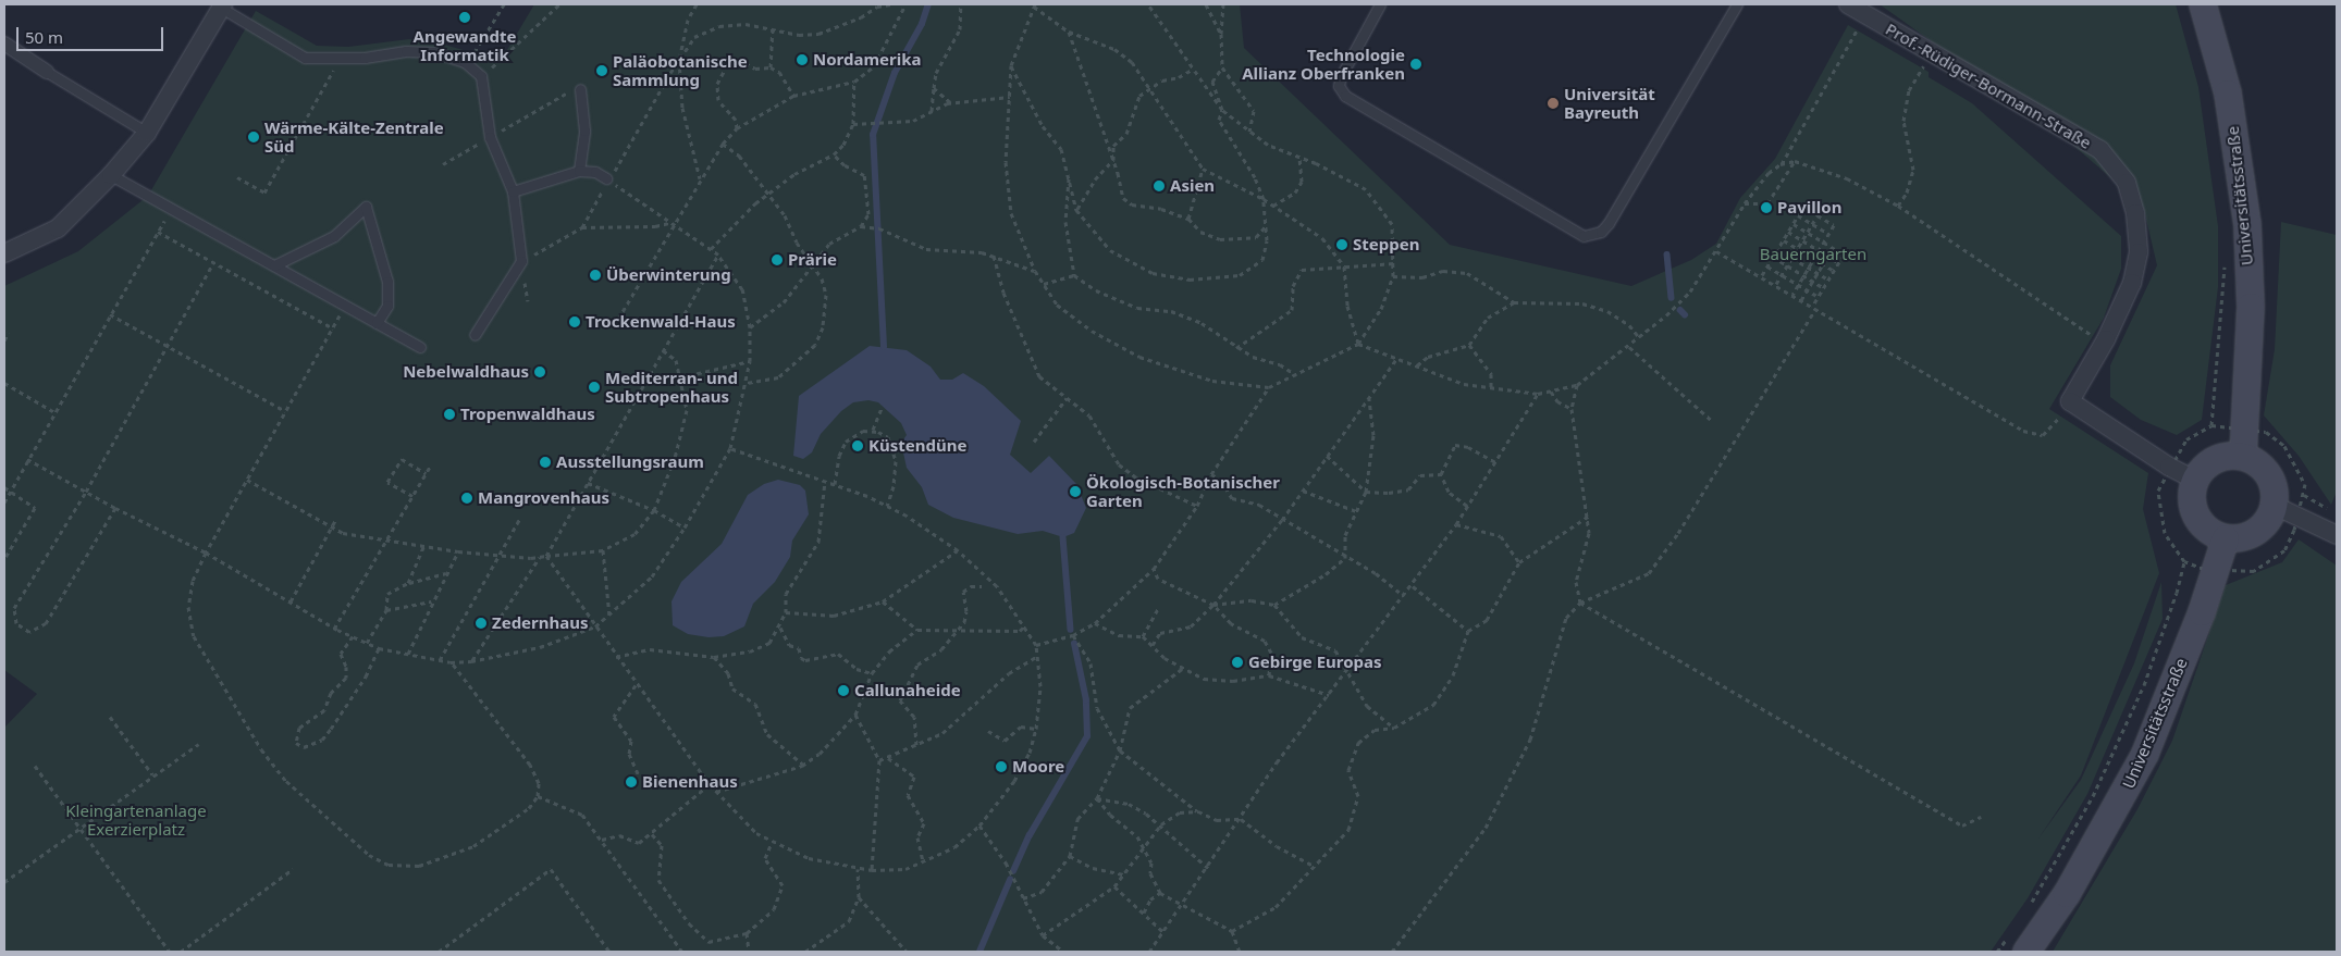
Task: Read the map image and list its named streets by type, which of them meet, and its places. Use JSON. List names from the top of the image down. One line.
{"streets":{"main road":["Universitätsstraße"],"street":["Prof.-Rüdiger-Bormann-Straße"]},"crossings":[["Prof.-Rüdiger-Bormann-Straße","Universitätsstraße"]],"parks":["Bauerngarten","Kleingartenanlage Exerzierplatz"],"places":["Angewandte Informatik","Nordamerika","Technologie Allianz Oberfranken","Paläobotanische Sammlung","Universität Bayreuth","Wärme-Kälte-Zentrale Süd","Asien","Pavillon","Steppen","Prärie","Überwinterung","Trockenwald-Haus","Nebelwaldhaus","Mediterran- und Subtropenhaus","Tropenwaldhaus","Küstendüne","Ausstellungsraum","Ökologisch-Botanischer Garten","Mangrovenhaus","Zedernhaus","Gebirge Europas","Callunaheide","Moore","Bienenhaus"],"scale_bar":"50 m"}
